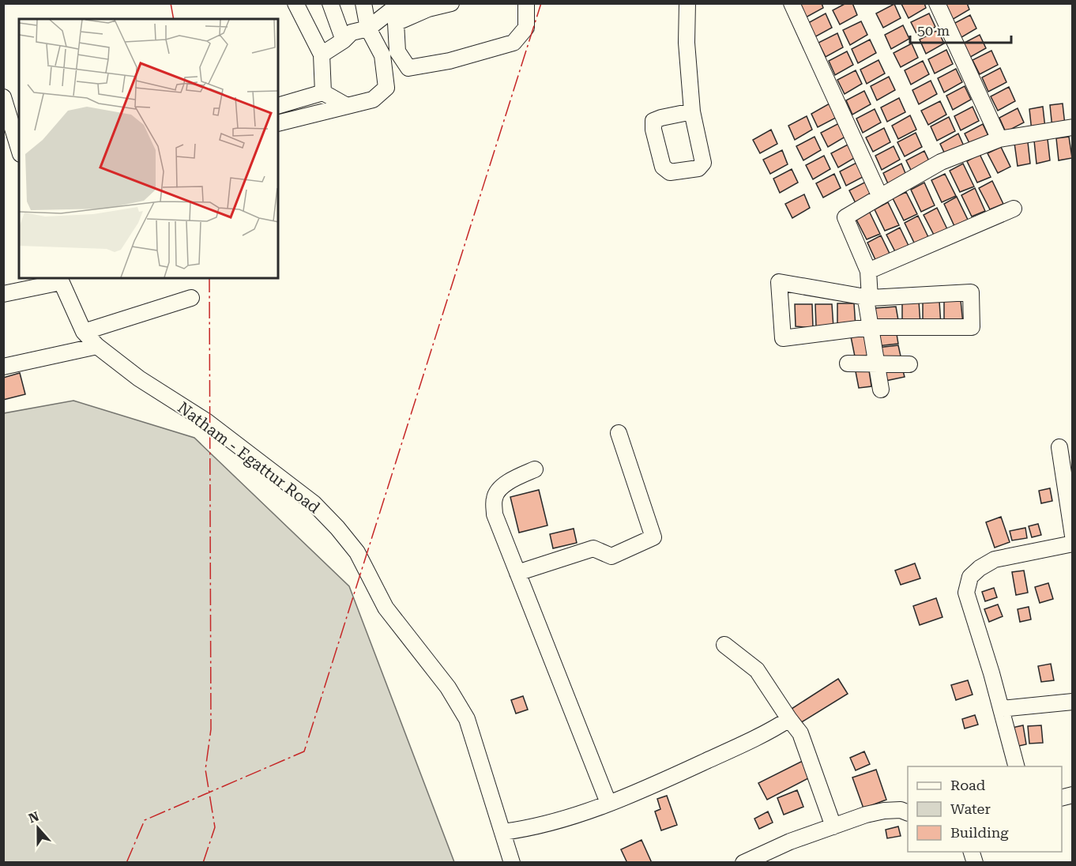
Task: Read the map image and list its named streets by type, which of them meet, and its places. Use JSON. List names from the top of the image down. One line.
{"streets":{"street":["Natham - Egattur Road"]},"legend":["Road","Water","Building"],"scale_bar":"50 m","north":"top"}
